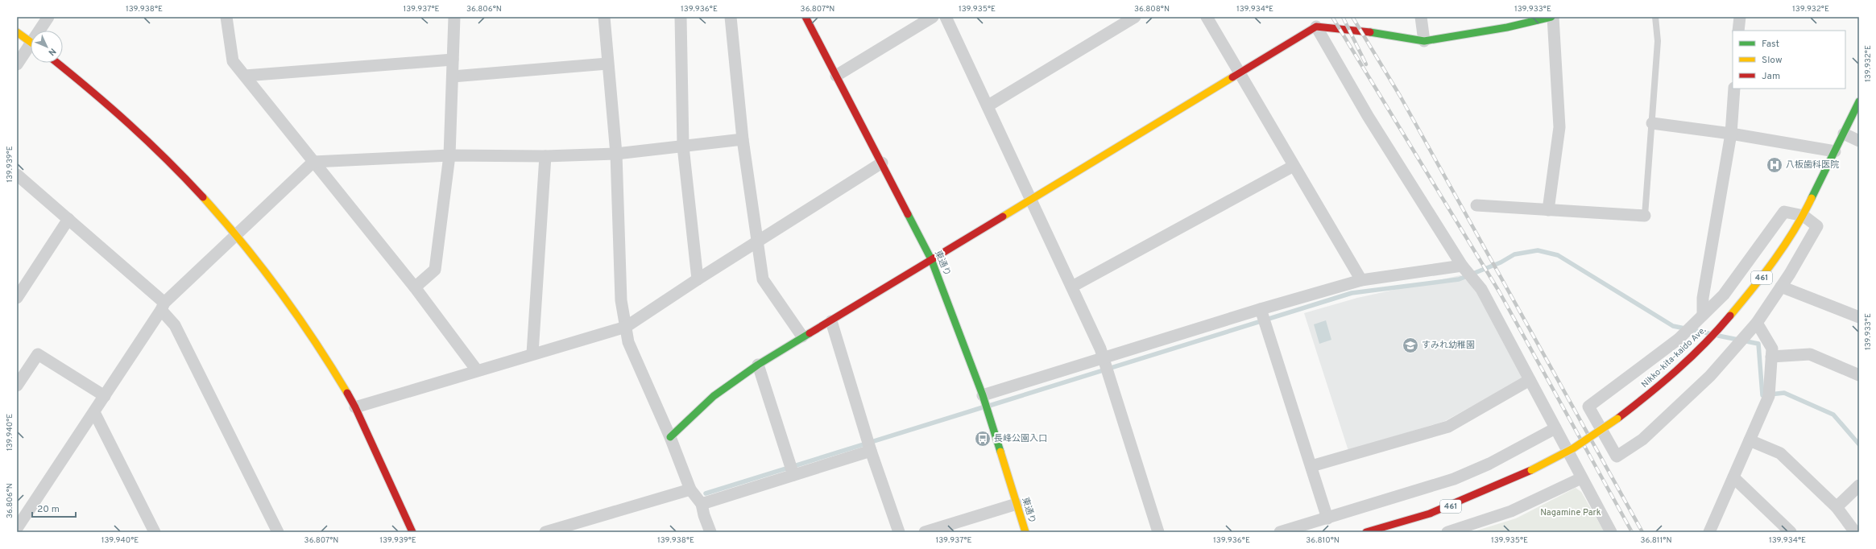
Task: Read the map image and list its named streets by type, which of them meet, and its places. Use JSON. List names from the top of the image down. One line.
{"streets":{"main road":["東通り","461","Nikko-kita-kaido Ave."]},"parks":["Nagamine Park"],"places":{"hospital":["八板歯科医院"],"school or university":["すみれ幼稚園"],"bus stop":["長峰公園入口"]},"legend":["Fast","Slow","Jam"],"scale_bar":"20 m","north":"bottom right","coordinates":["139.938°E","139.937°E","36.806°N","139.936°E","36.807°N","139.935°E","36.808°N","139.934°E","139.933°E","139.932°E","139.939°E","139.940°E","36.810°N","36.811°N"]}
